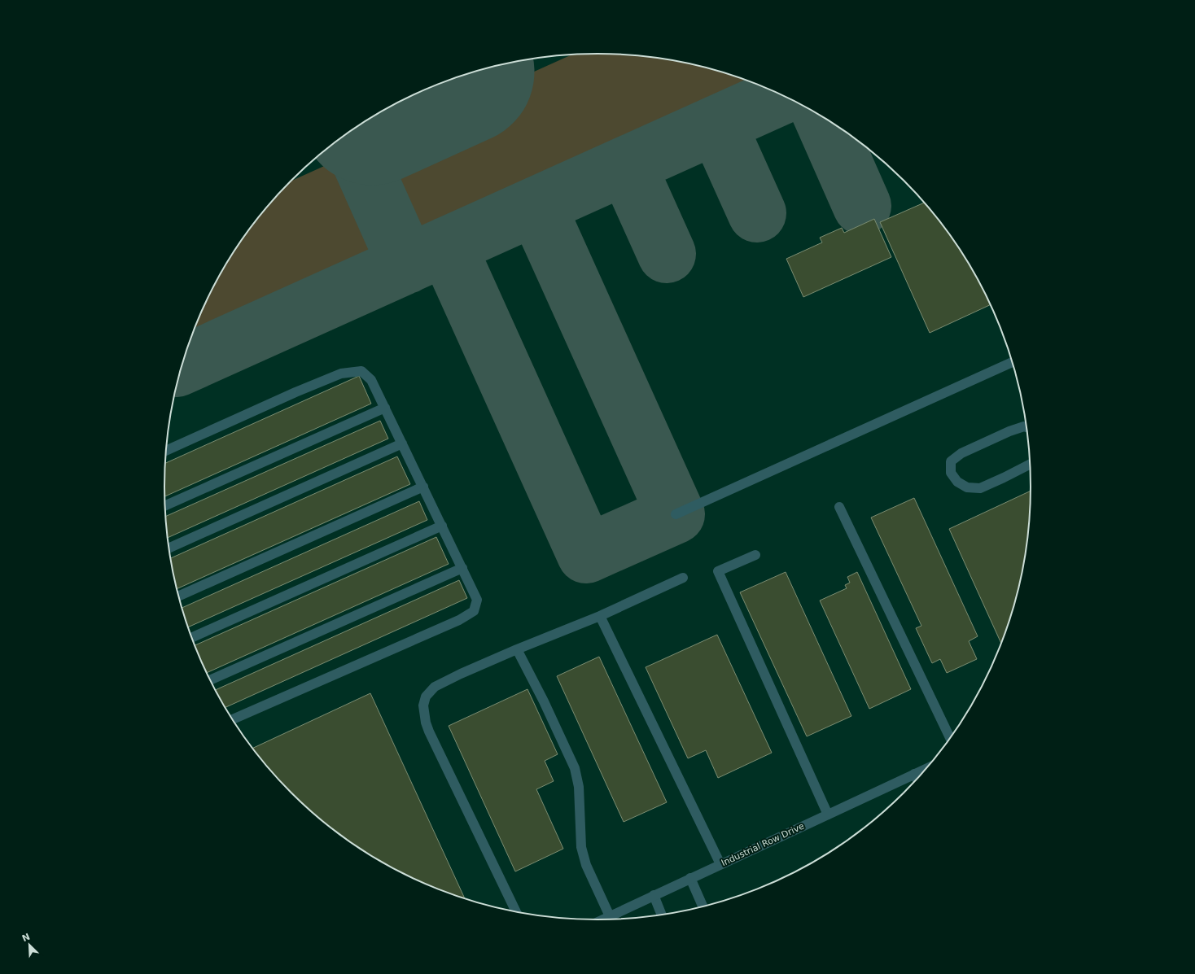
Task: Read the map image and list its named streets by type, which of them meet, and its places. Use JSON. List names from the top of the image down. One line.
{"streets":{"street":["Industrial Row Drive"]},"north":"top left"}
